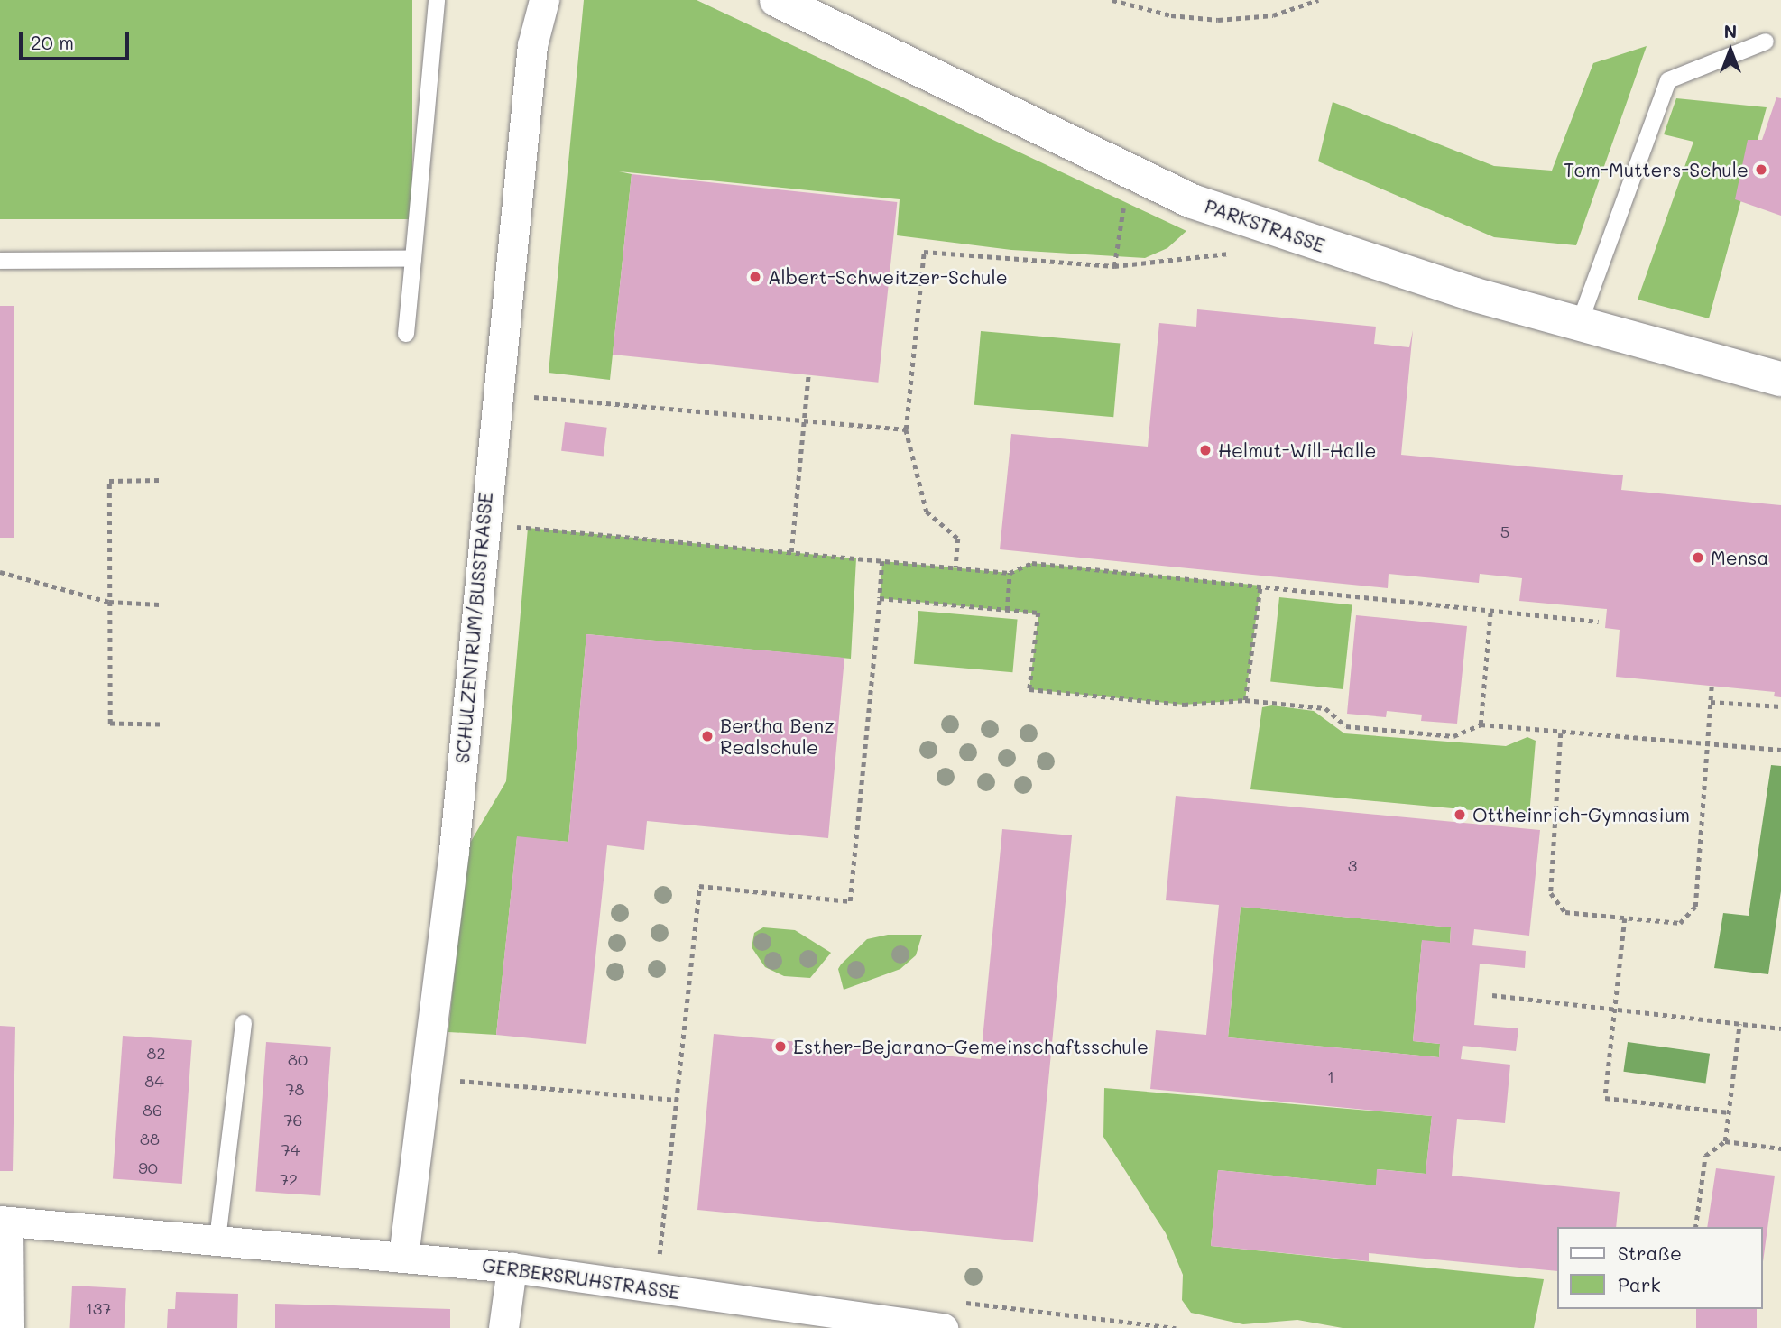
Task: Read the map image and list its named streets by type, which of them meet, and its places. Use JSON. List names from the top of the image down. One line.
{"streets":{"street":["PARKSTRASSE","SCHULZENTRUM/BUSSTRASSE","GERBERSRUHSTRASSE"]},"crossings":[["SCHULZENTRUM/BUSSTRASSE","GERBERSRUHSTRASSE"]],"places":["Tom-Mutters-Schule","Albert-Schweitzer-Schule","Helmut-Will-Halle","Mensa","Bertha Benz Realschule","Ottheinrich-Gymnasium","Esther-Bejarano-Gemeinschaftsschule"],"house_numbers":["5","3","82","80","1","84","78","86","76","88","74","90","72","137"],"legend":["Straße","Park"],"scale_bar":"20 m","north":"top"}
